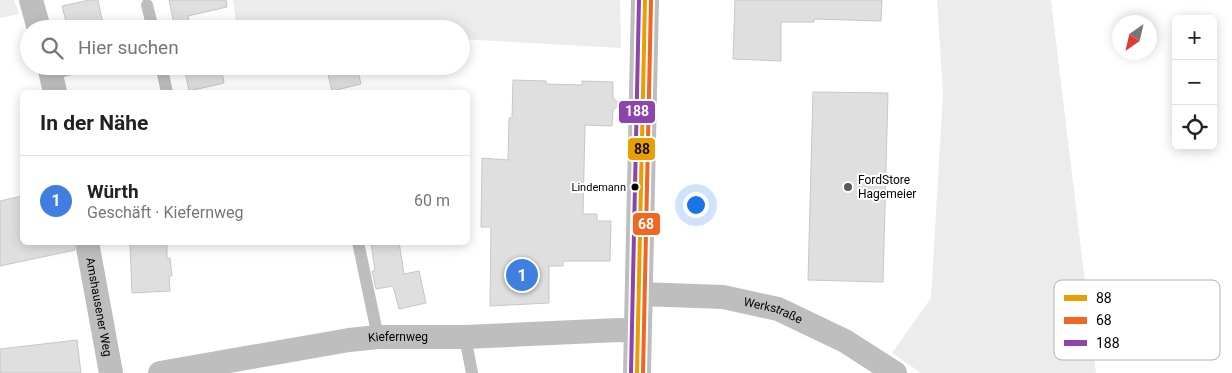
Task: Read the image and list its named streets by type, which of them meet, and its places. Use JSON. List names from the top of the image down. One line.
{"streets":{"street":["Amshausener Weg","Werkstraße","Kiefernweg"]},"places":["Lindemann","FordStore Hagemeier"],"lines":["transit line 88","transit line 68","transit line 188"],"legend":["88","68","188"],"north":"bottom left","page":{"map_buttons":["+","−"],"search":"Hier suchen","heading":"In der Nähe","list":[{"mark":"1","name":"Würth","note":"Geschäft · Kiefernweg","value":"60 m"}],"pins":"1"}}
